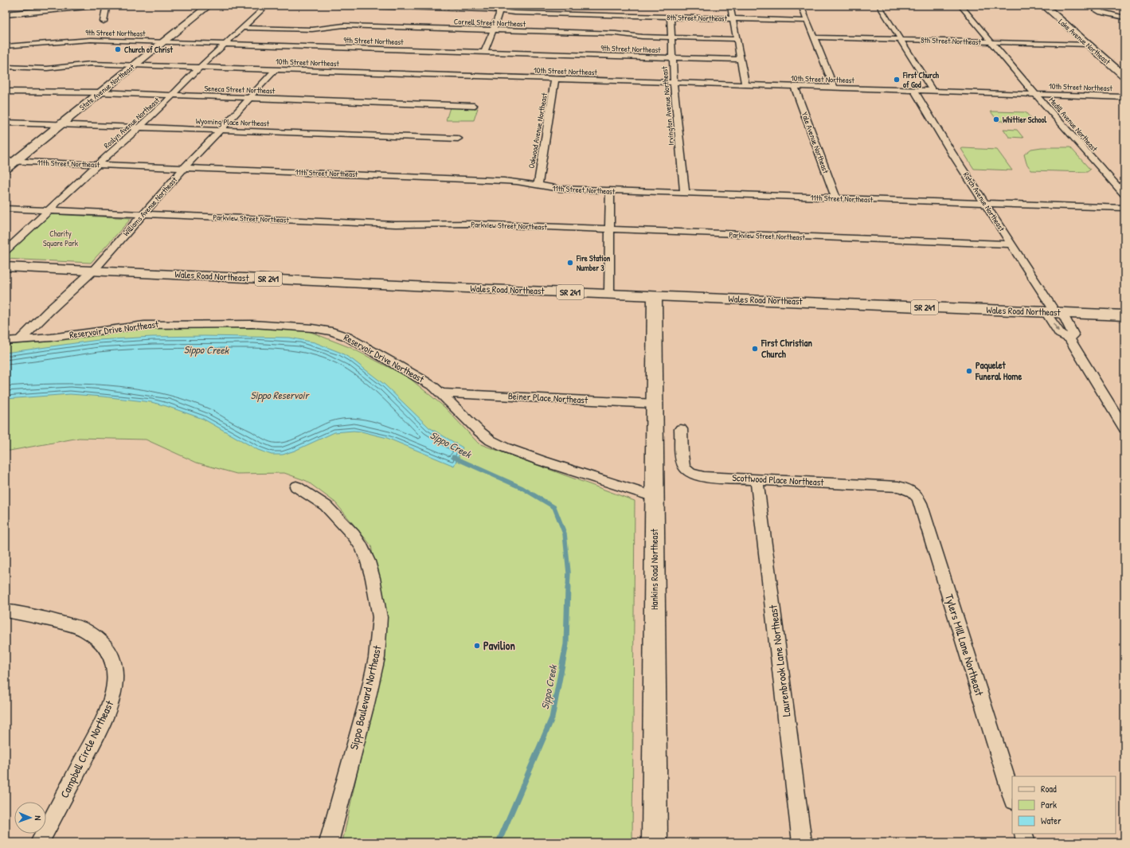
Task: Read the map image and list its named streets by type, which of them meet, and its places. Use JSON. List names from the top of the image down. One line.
{"streets":{"main road":["Wales Road Northeast","SR 241"],"street":["8th Street Northeast","Cornell Street Northeast","9th Street Northeast","Lake Avenue Northeast","10th Street Northeast","State Avenue Northeast","Seneca Street Northeast","Irvington Avenue Northeast","Wyoming Place Northeast","Roslyn Avenue Northeast","Medill Avenue Northeast","Oakwood Avenue Northeast","Yale Avenue Northeast","11th Street Northeast","Rotch Avenue Northeast","Williams Avenue Northeast","Parkview Street Northeast","Reservoir Drive Northeast","Beiner Place Northeast","Scottwood Place Northeast","Hankins Road Northeast","Tylers Mill Lane Northeast","Laurenbrook Lane Northeast","Sippo Boulevard Northeast","Campbell Circle Northeast"]},"crossings":[["8th Street Northeast","Lake Avenue Northeast"],["8th Street Northeast","Irvington Avenue Northeast"],["8th Street Northeast","Medill Avenue Northeast"],["Cornell Street Northeast","Irvington Avenue Northeast"],["Cornell Street Northeast","Roslyn Avenue Northeast"],["9th Street Northeast","State Avenue Northeast"],["9th Street Northeast","Irvington Avenue Northeast"],["9th Street Northeast","Roslyn Avenue Northeast"],["10th Street Northeast","State Avenue Northeast"],["10th Street Northeast","Irvington Avenue Northeast"],["10th Street Northeast","Roslyn Avenue Northeast"],["10th Street Northeast","Medill Avenue Northeast"],["10th Street Northeast","Oakwood Avenue Northeast"],["10th Street Northeast","Yale Avenue Northeast"],["10th Street Northeast","Rotch Avenue Northeast"],["10th Street Northeast","Williams Avenue Northeast"],["State Avenue Northeast","Seneca Street Northeast"],["State Avenue Northeast","Wyoming Place Northeast"],["State Avenue Northeast","11th Street Northeast"],["Seneca Street Northeast","Roslyn Avenue Northeast"],["Seneca Street Northeast","Williams Avenue Northeast"],["Irvington Avenue Northeast","11th Street Northeast"],["Wyoming Place Northeast","Roslyn Avenue Northeast"],["Wyoming Place Northeast","Williams Avenue Northeast"],["Roslyn Avenue Northeast","11th Street Northeast"],["Roslyn Avenue Northeast","Parkview Street Northeast"],["Oakwood Avenue Northeast","11th Street Northeast"],["Yale Avenue Northeast","11th Street Northeast"],["11th Street Northeast","Rotch Avenue Northeast"],["11th Street Northeast","Williams Avenue Northeast"],["Rotch Avenue Northeast","Parkview Street Northeast"],["Rotch Avenue Northeast","Wales Road Northeast"],["Williams Avenue Northeast","Parkview Street Northeast"],["Williams Avenue Northeast","Wales Road Northeast"],["Williams Avenue Northeast","Reservoir Drive Northeast"],["Wales Road Northeast","Hankins Road Northeast"],["Reservoir Drive Northeast","Beiner Place Northeast"],["Reservoir Drive Northeast","Hankins Road Northeast"],["Beiner Place Northeast","Hankins Road Northeast"],["Scottwood Place Northeast","Tylers Mill Lane Northeast"],["Scottwood Place Northeast","Laurenbrook Lane Northeast"]],"water":["Sippo Creek","Sippo Reservoir"],"parks":["Charity Square Park"],"places":["Church of Christ","First Church of God","Whittier School","Fire Station Number 3","First Christian Church","Paquelet Funeral Home","Pavilion"],"legend":["Road","Park","Water"],"north":"right"}
